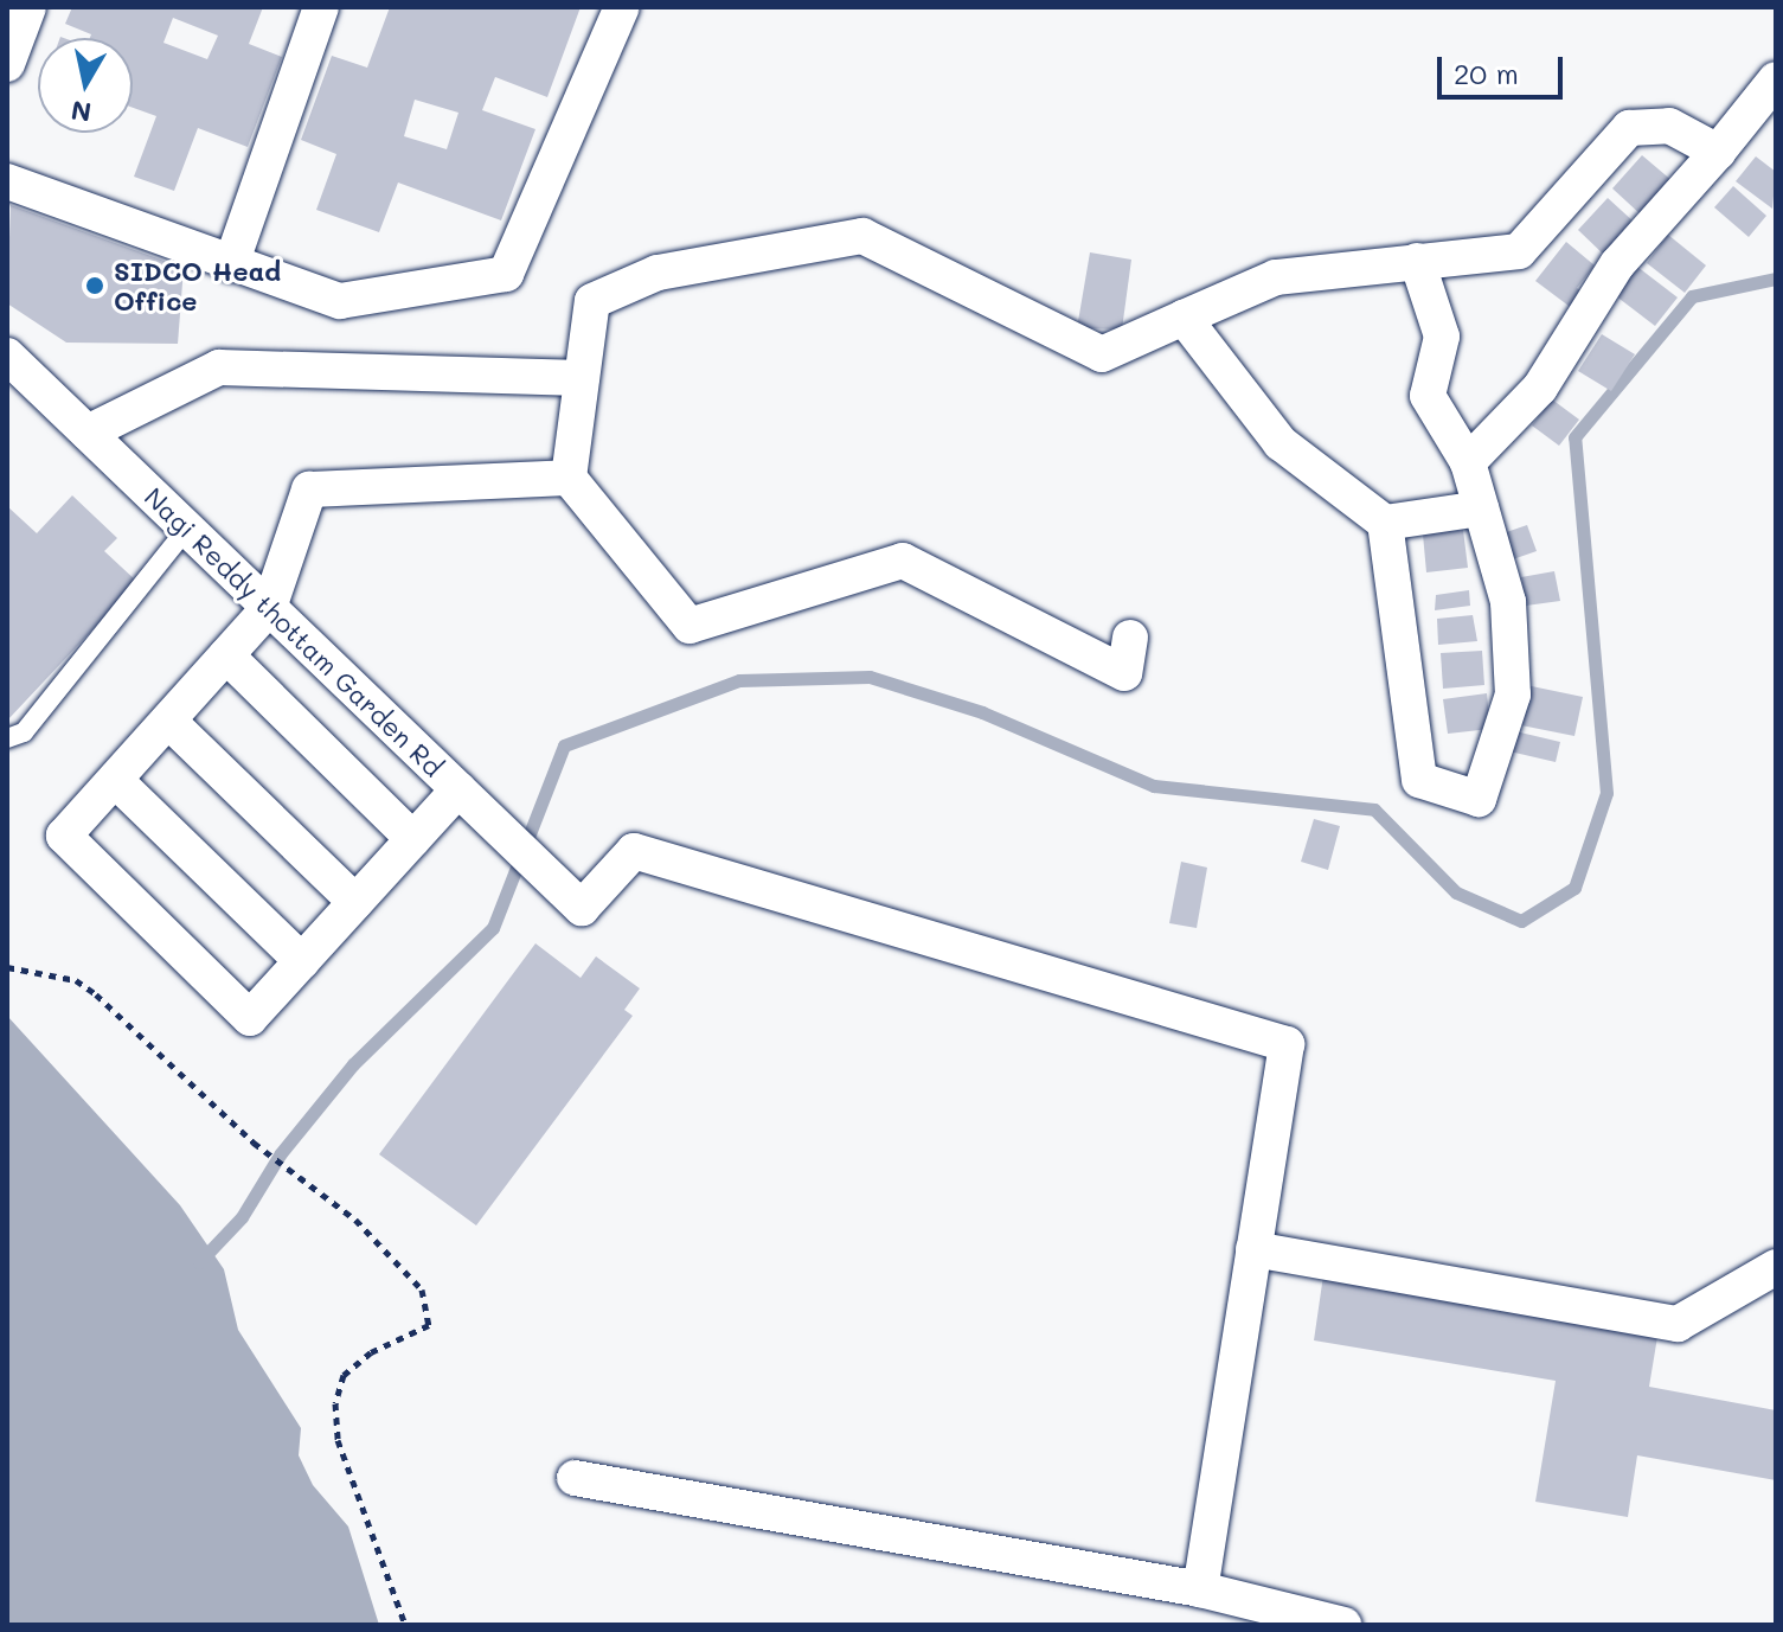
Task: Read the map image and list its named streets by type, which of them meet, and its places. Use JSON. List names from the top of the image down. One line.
{"streets":{"street":["Nagi Reddy thottam Garden Rd"]},"places":["SIDCO Head Office"],"scale_bar":"20 m","north":"bottom"}
